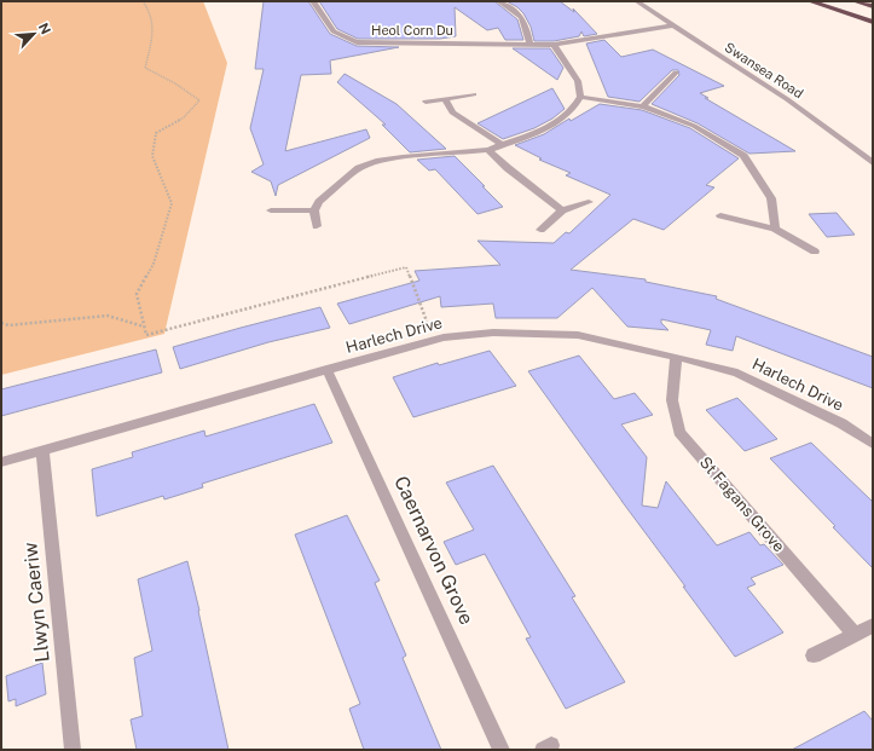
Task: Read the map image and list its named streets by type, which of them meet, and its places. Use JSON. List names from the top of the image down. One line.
{"streets":{"street":["Heol Corn Du","Swansea Road","Harlech Drive","St Fagans Grove","Caernarvon Grove","Llwyn Caeriw"]},"crossings":[["Heol Corn Du","Swansea Road"],["Harlech Drive","St Fagans Grove"],["Harlech Drive","Caernarvon Grove"],["Harlech Drive","Llwyn Caeriw"]],"north":"top right"}
